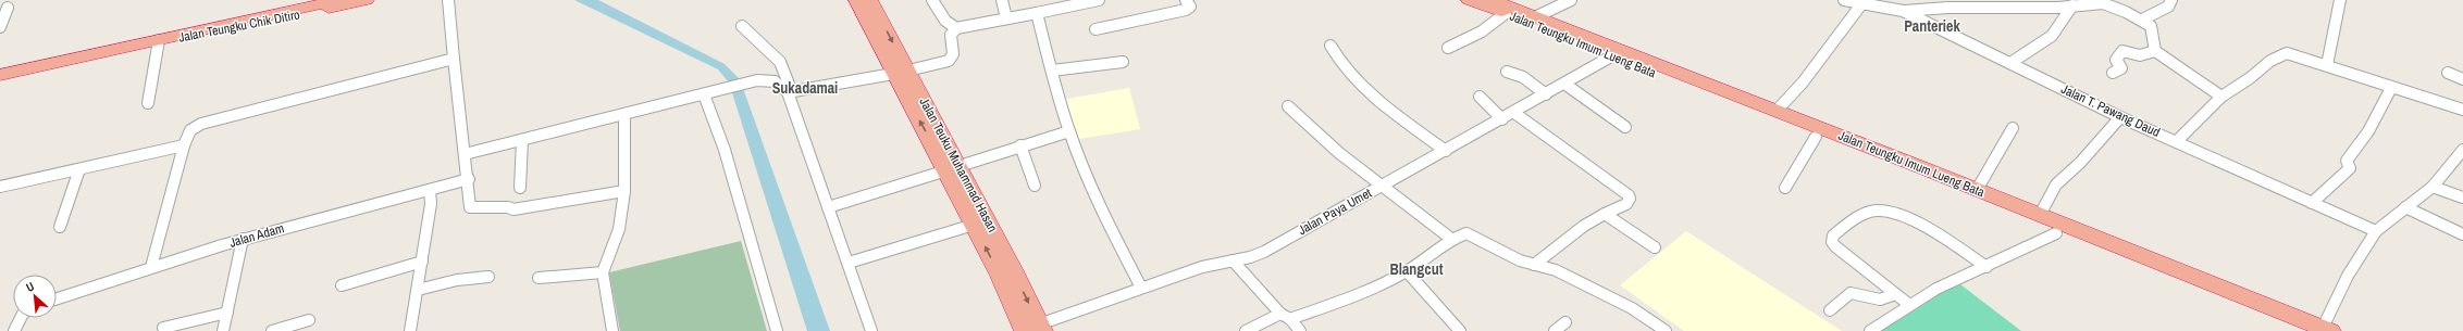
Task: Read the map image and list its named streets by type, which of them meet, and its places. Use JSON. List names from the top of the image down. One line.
{"streets":{"highway":["Jalan Teungku Chik Ditiro","Jalan Teungku Imum Lueng Bata","Jalan Teuku Muhammad Hasan"],"street":["Jalan T. Pawang Daud","Jalan Paya Umet","Jalan Adam"]},"crossings":[["Jalan Teungku Imum Lueng Bata","Jalan Paya Umet"],["Jalan Teuku Muhammad Hasan","Jalan Paya Umet"]],"districts":["Panteriek","Sukadamai","Blangcut"],"north":"top left"}
